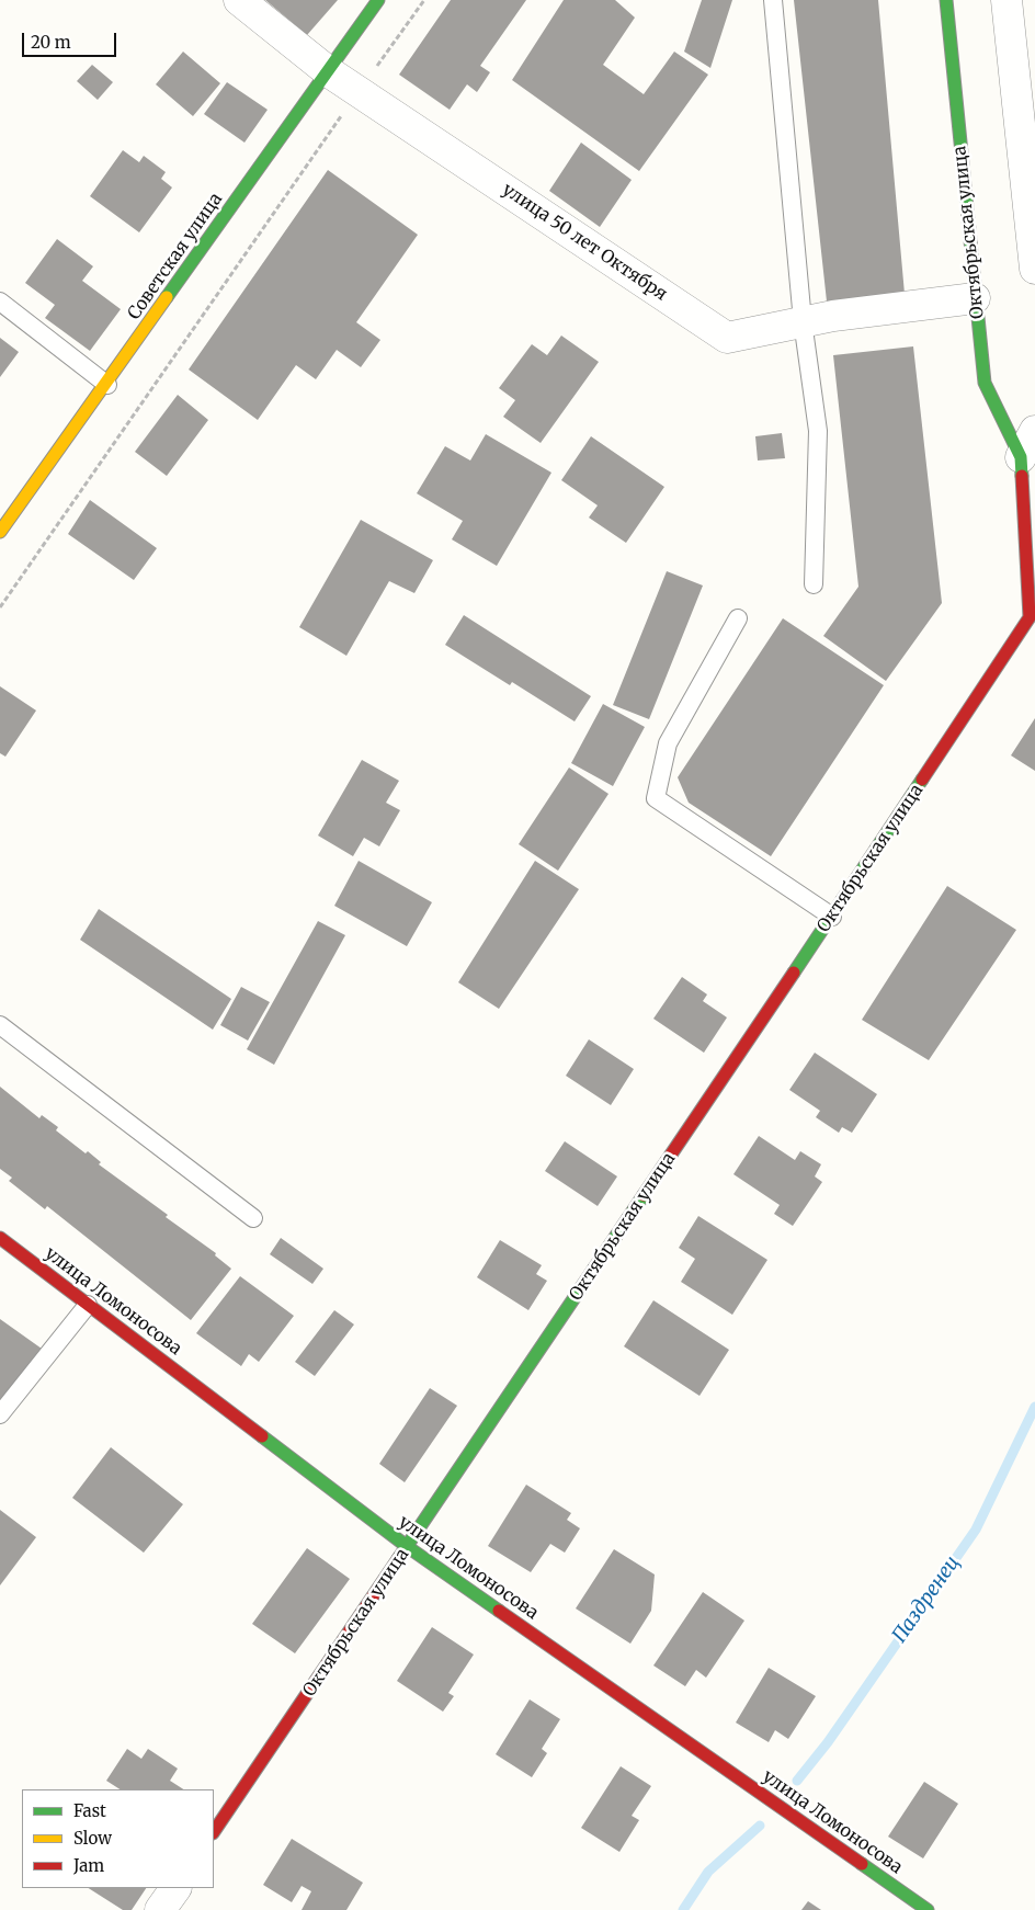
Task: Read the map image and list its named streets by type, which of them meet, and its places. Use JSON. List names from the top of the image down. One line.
{"streets":{"street":["Октябрьская улица","улица 50 лет Октября","Советская улица","улица Ломоносова"]},"crossings":[["Октябрьская улица","улица 50 лет Октября"],["Октябрьская улица","улица Ломоносова"],["улица 50 лет Октября","Советская улица"]],"water":["Паздренец"],"legend":["Fast","Slow","Jam"],"scale_bar":"20 m"}
